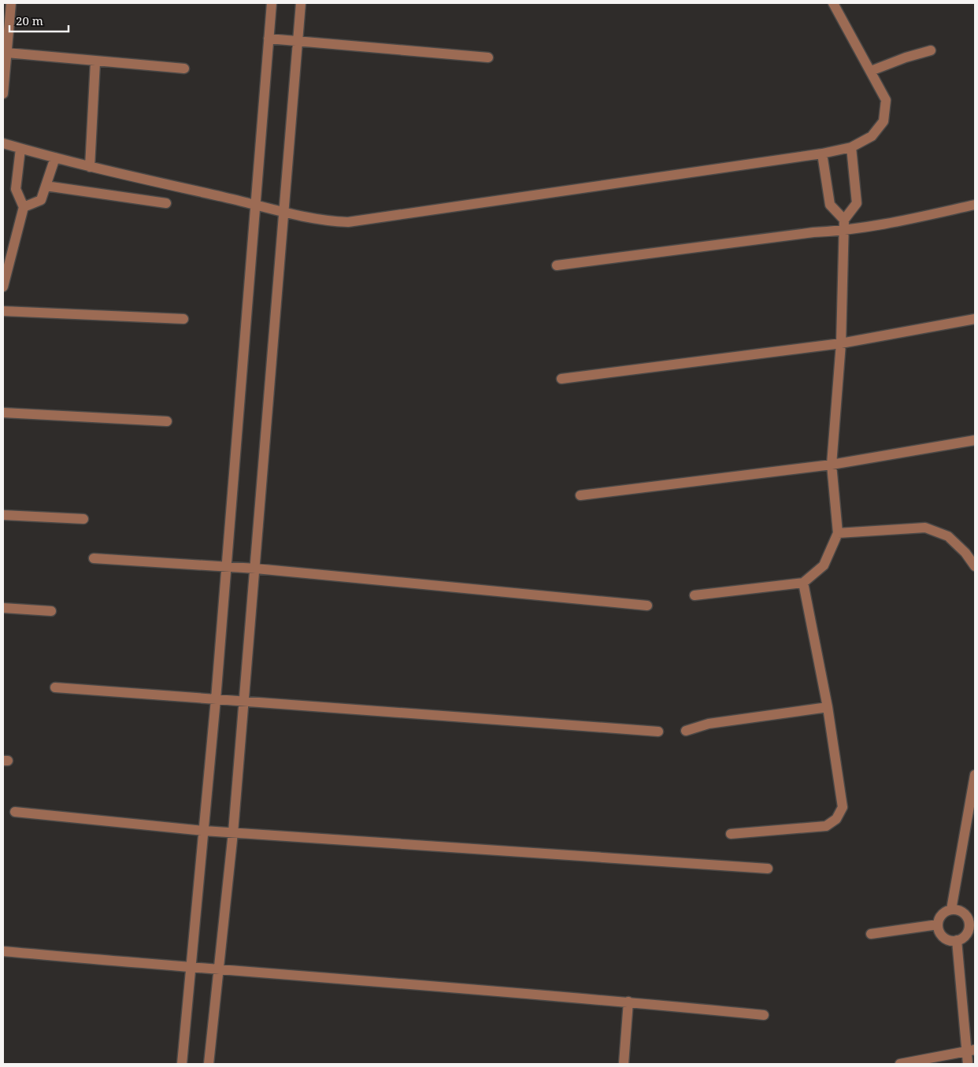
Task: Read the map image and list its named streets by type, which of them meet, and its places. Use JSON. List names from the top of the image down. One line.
{"scale_bar":"20 m"}
